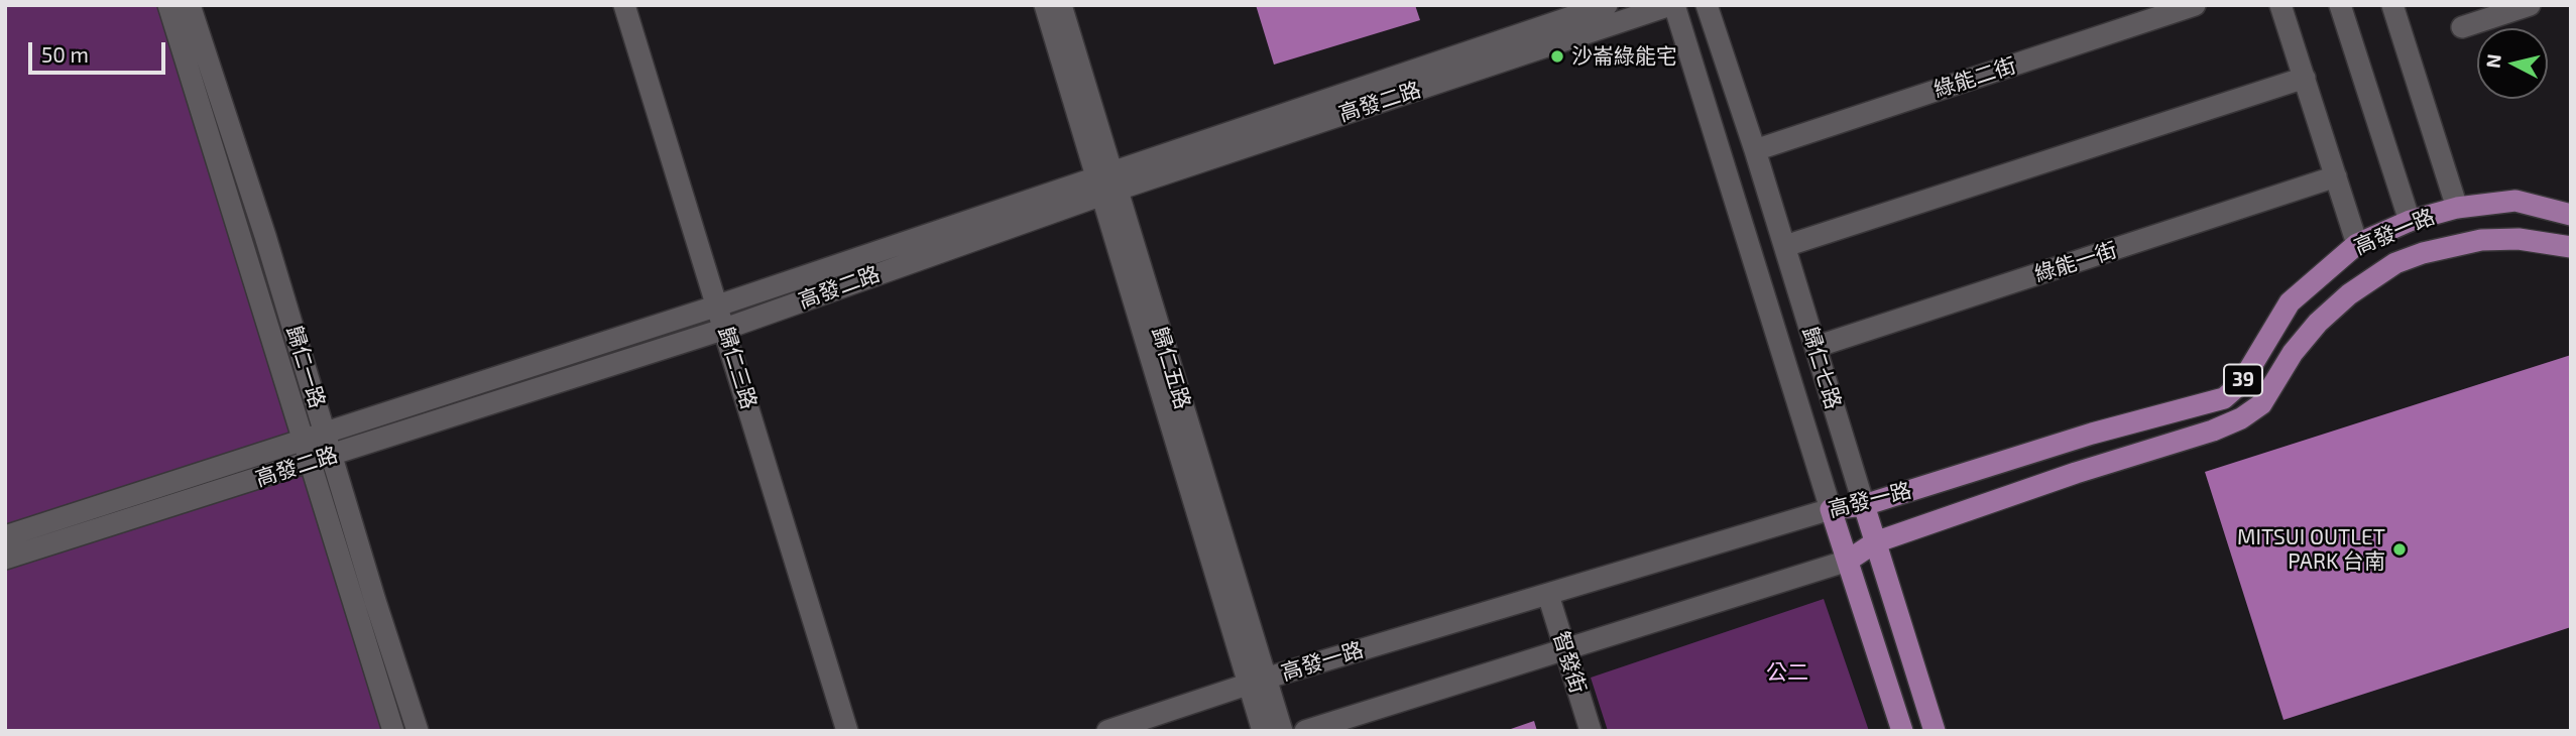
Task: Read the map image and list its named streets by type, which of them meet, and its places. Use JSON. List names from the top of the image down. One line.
{"streets":{"main road":["高發一路","歸仁七路","39"],"street":["綠能二街","高發二路","綠能一街","歸仁一路","歸仁三路","歸仁五路","智發街"]},"crossings":[["綠能二街","歸仁七路"],["高發二路","歸仁一路"],["高發二路","歸仁三路"],["高發二路","歸仁五路"],["高發二路","歸仁七路"],["高發一路","歸仁五路"],["高發一路","歸仁七路"],["高發一路","智發街"],["綠能一街","歸仁七路"]],"parks":["公二"],"places":["沙崙綠能宅","MITSUI OUTLET PARK 台南"],"scale_bar":"50 m","north":"left"}
